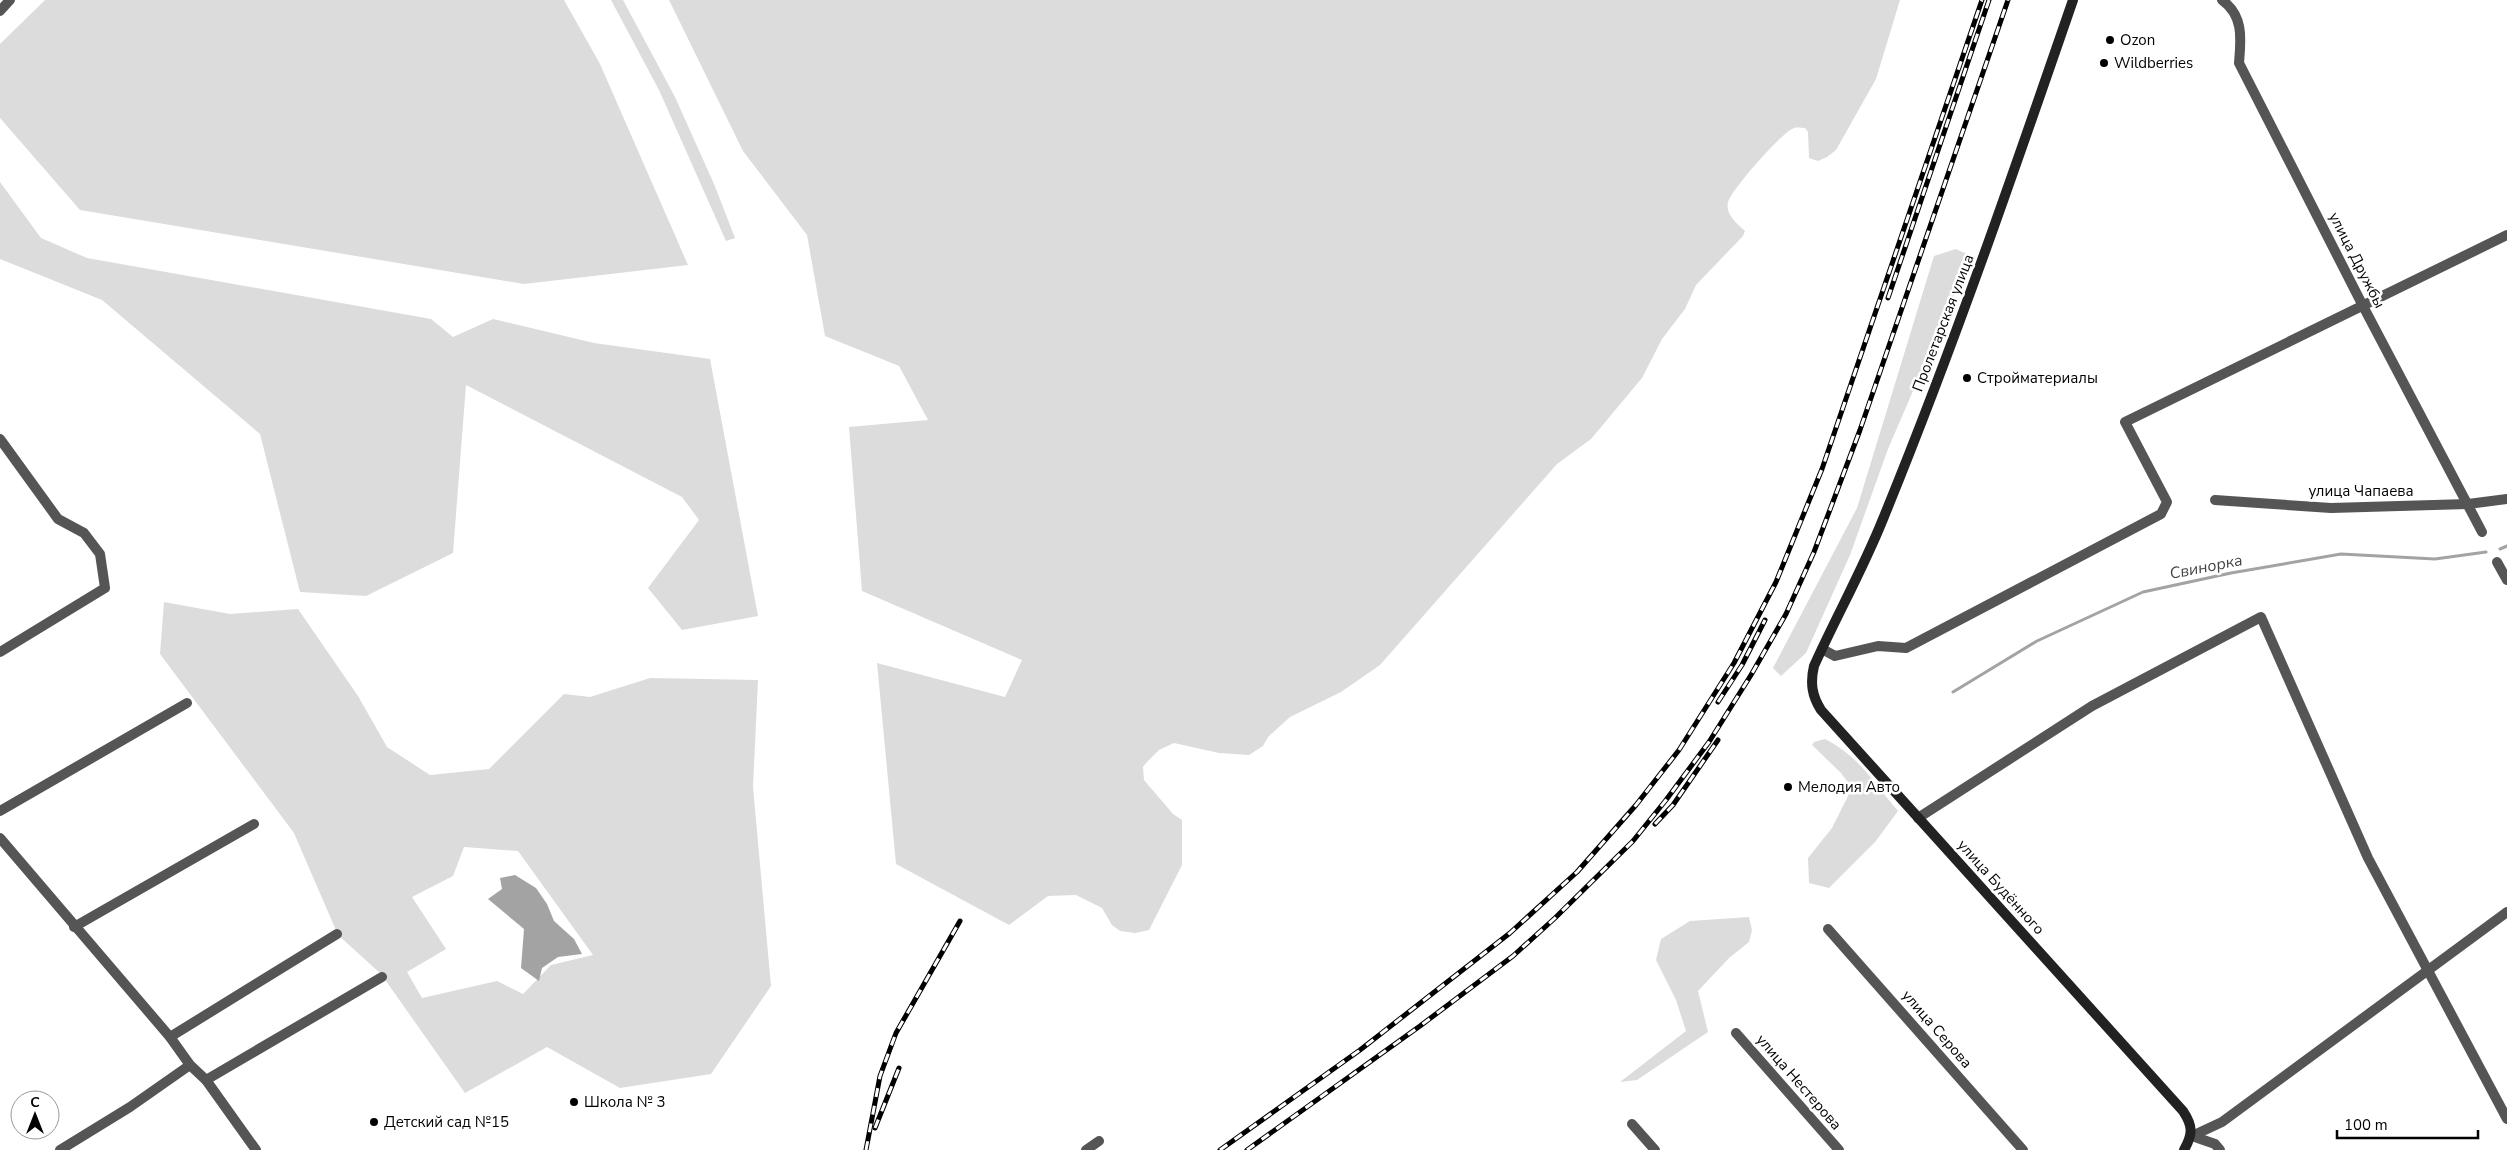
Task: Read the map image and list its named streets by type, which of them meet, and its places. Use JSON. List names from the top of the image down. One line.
{"streets":{"main road":["Пролетарская улица","улица Будённого"],"street":["улица Дружбы","улица Чапаева","улица Серова","улица Нестерова"]},"crossings":[["улица Дружбы","улица Чапаева"],["Пролетарская улица","улица Будённого"]],"water":["Свинорка"],"places":["Ozon","Wildberries","Стройматериалы","Мелодия Авто","Школа № 3","Детский сад №15"],"scale_bar":"100 m","north":"top"}
